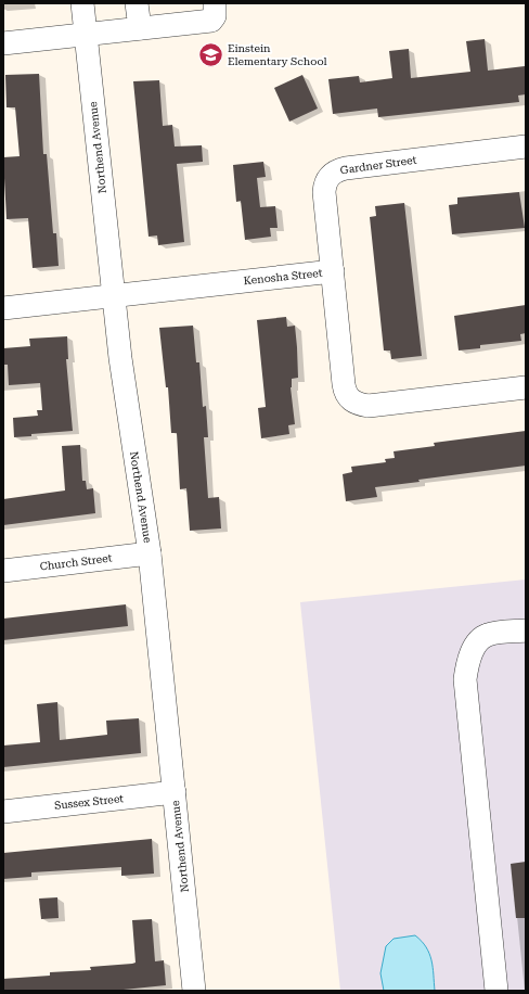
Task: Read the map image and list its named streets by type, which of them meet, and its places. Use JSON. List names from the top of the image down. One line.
{"streets":{"street":["Northend Avenue","Gardner Street","Kenosha Street","Church Street","Sussex Street"]},"crossings":[["Northend Avenue","Kenosha Street"],["Northend Avenue","Church Street"],["Northend Avenue","Sussex Street"],["Gardner Street","Kenosha Street"]],"places":{"school or university":["Einstein Elementary School"]}}
